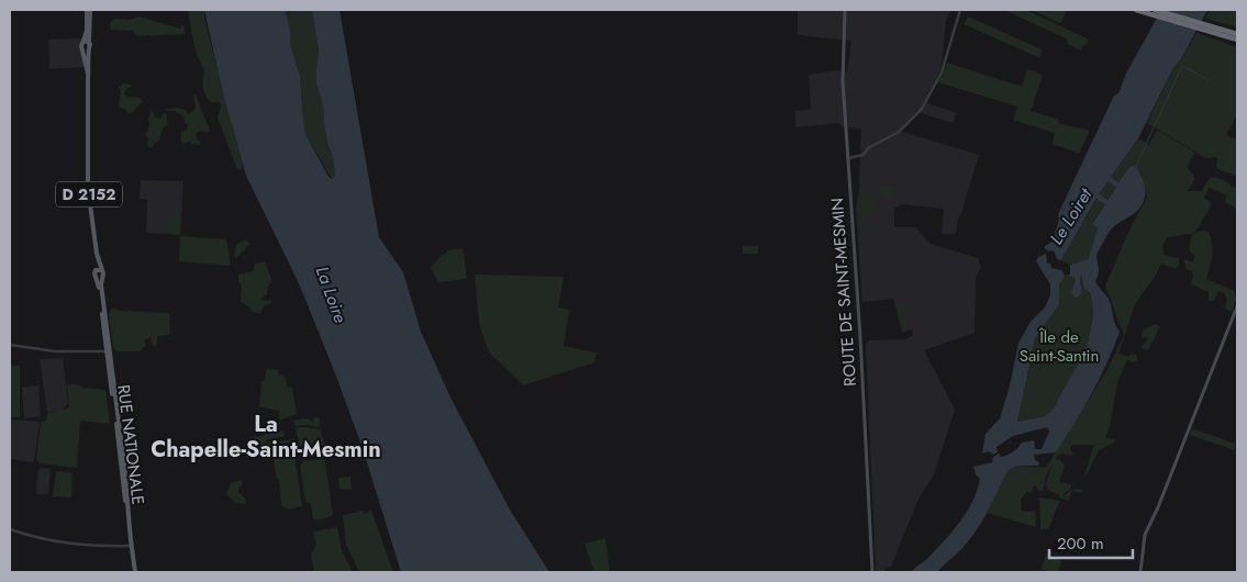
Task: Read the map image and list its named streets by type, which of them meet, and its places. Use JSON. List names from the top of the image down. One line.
{"streets":{"main road":["D 2152","ROUTE DE SAINT-MESMIN","RUE NATIONALE"]},"crossings":[["D 2152","RUE NATIONALE"]],"districts":["La Chapelle-Saint-Mesmin"],"water":["Le Loiret","La Loire"],"parks":["Île de Saint-Santin"],"scale_bar":"200 m"}
